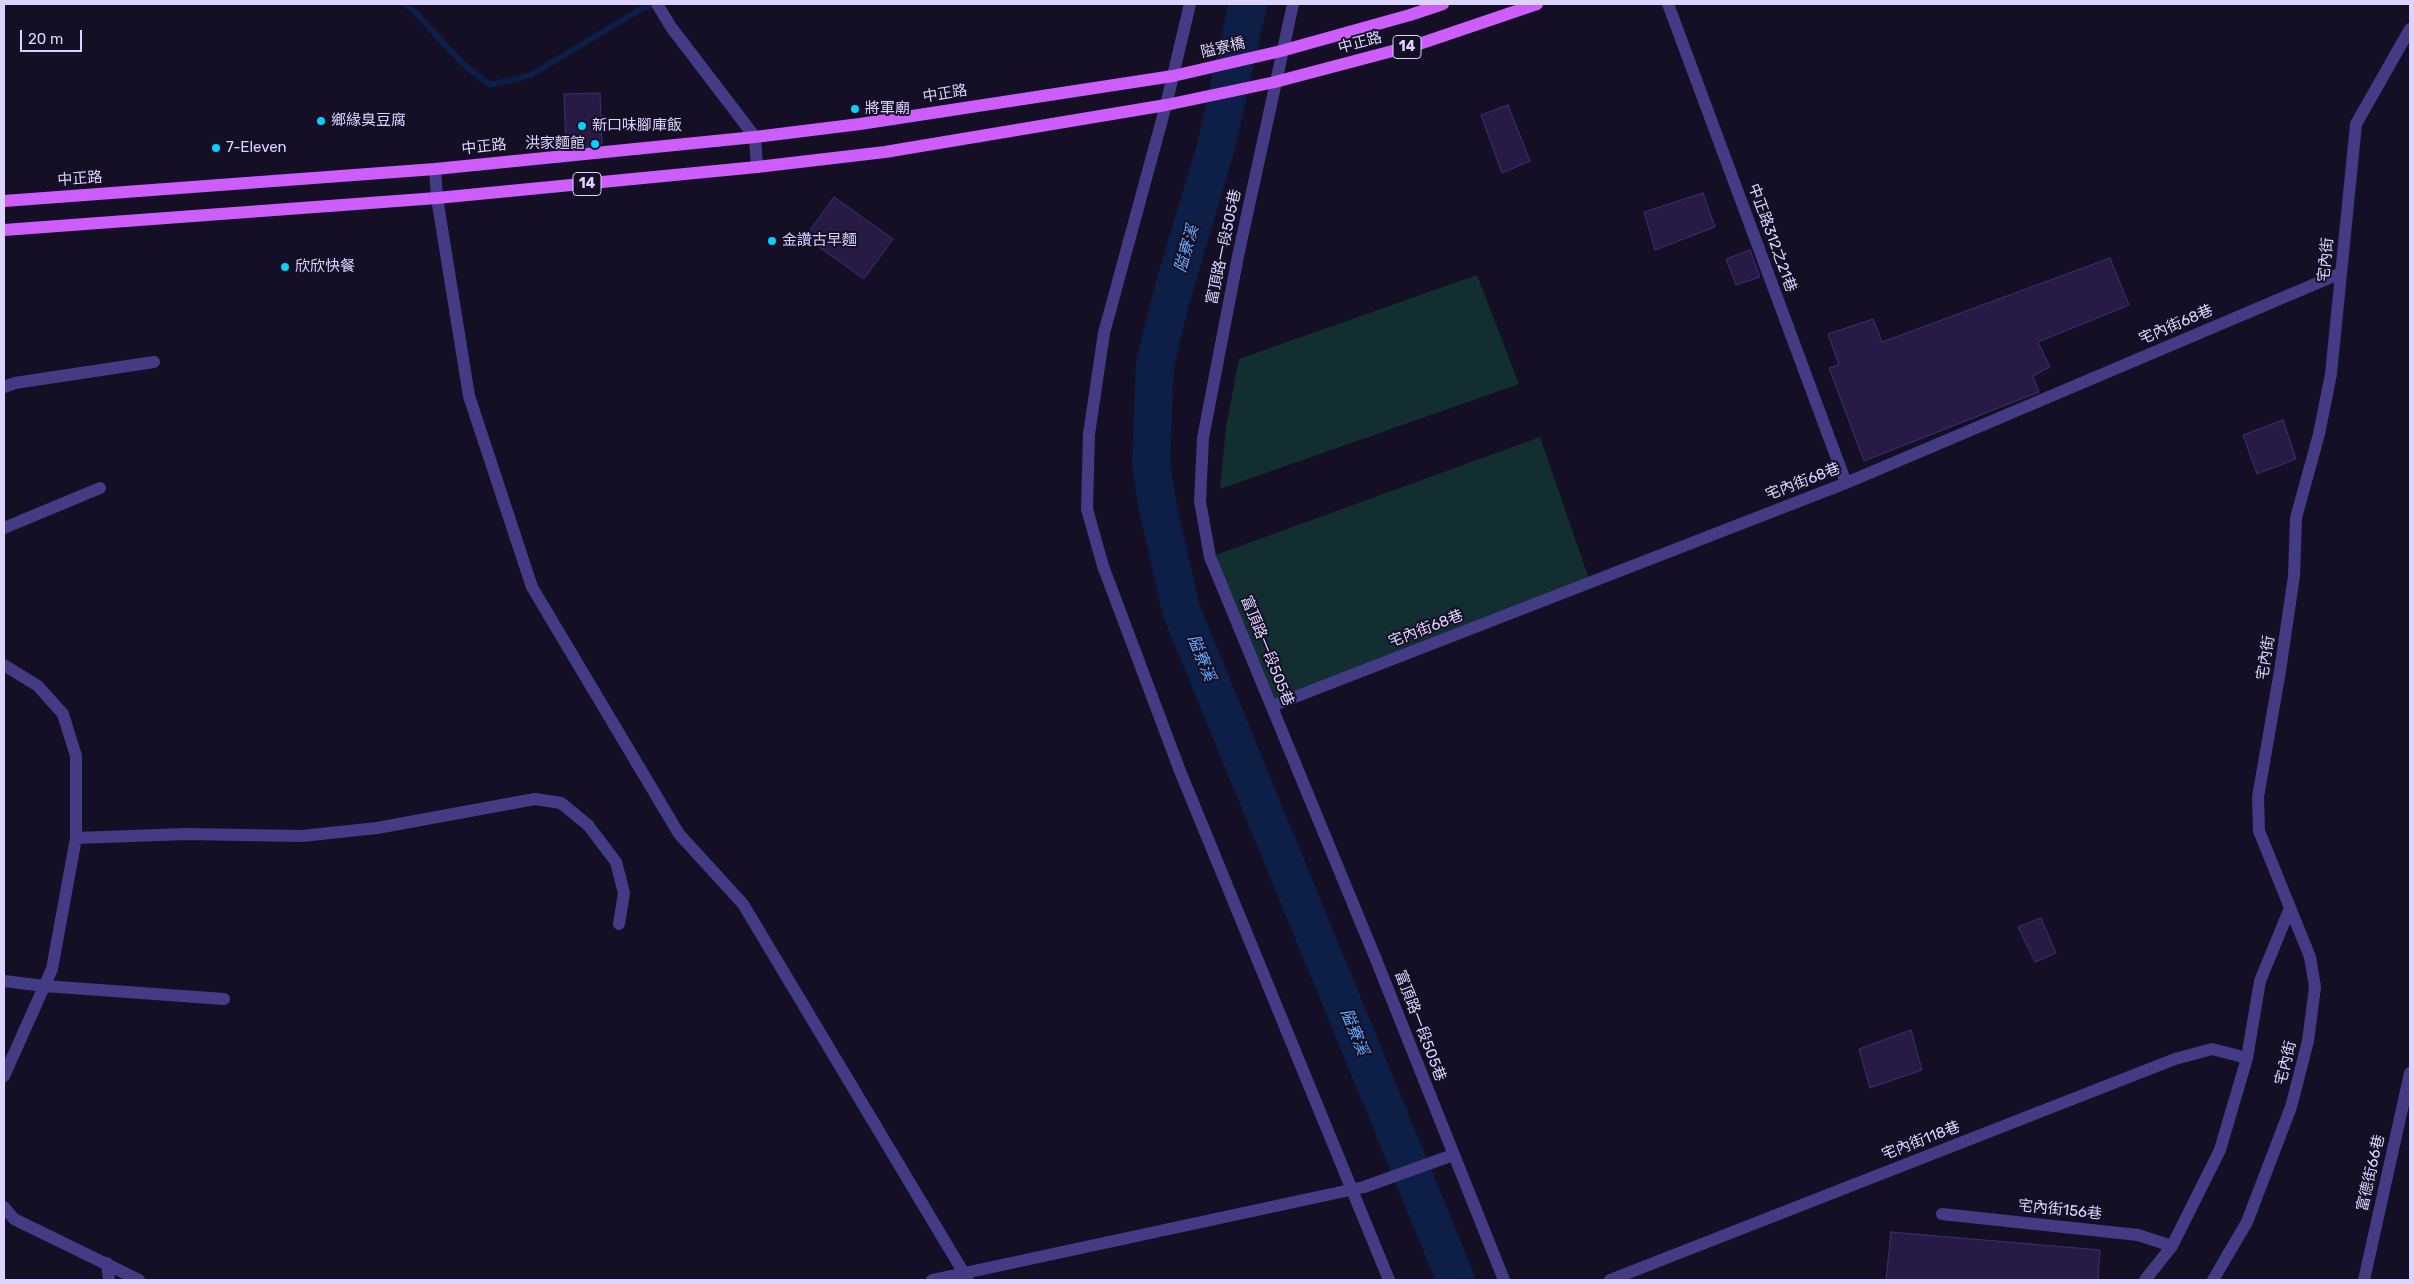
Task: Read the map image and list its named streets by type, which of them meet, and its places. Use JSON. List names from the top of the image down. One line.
{"streets":{"main road":["中正路","14","隘寮橋"],"street":["中正路312之21巷","富頂路一段505巷","宅內街","宅內街68巷","宅內街118巷","富德街66巷","宅內街156巷"]},"crossings":[["中正路","14"],["中正路","隘寮橋"],["中正路","富頂路一段505巷"],["14","富頂路一段505巷"],["隘寮橋","富頂路一段505巷"],["中正路312之21巷","宅內街68巷"],["富頂路一段505巷","宅內街68巷"],["宅內街","宅內街68巷"]],"water":["隘寮溪"],"places":["將軍廟","鄉緣臭豆腐","新口味腳庫飯","洪家麵館","7-Eleven","金讚古早麵","欣欣快餐"],"scale_bar":"20 m"}
